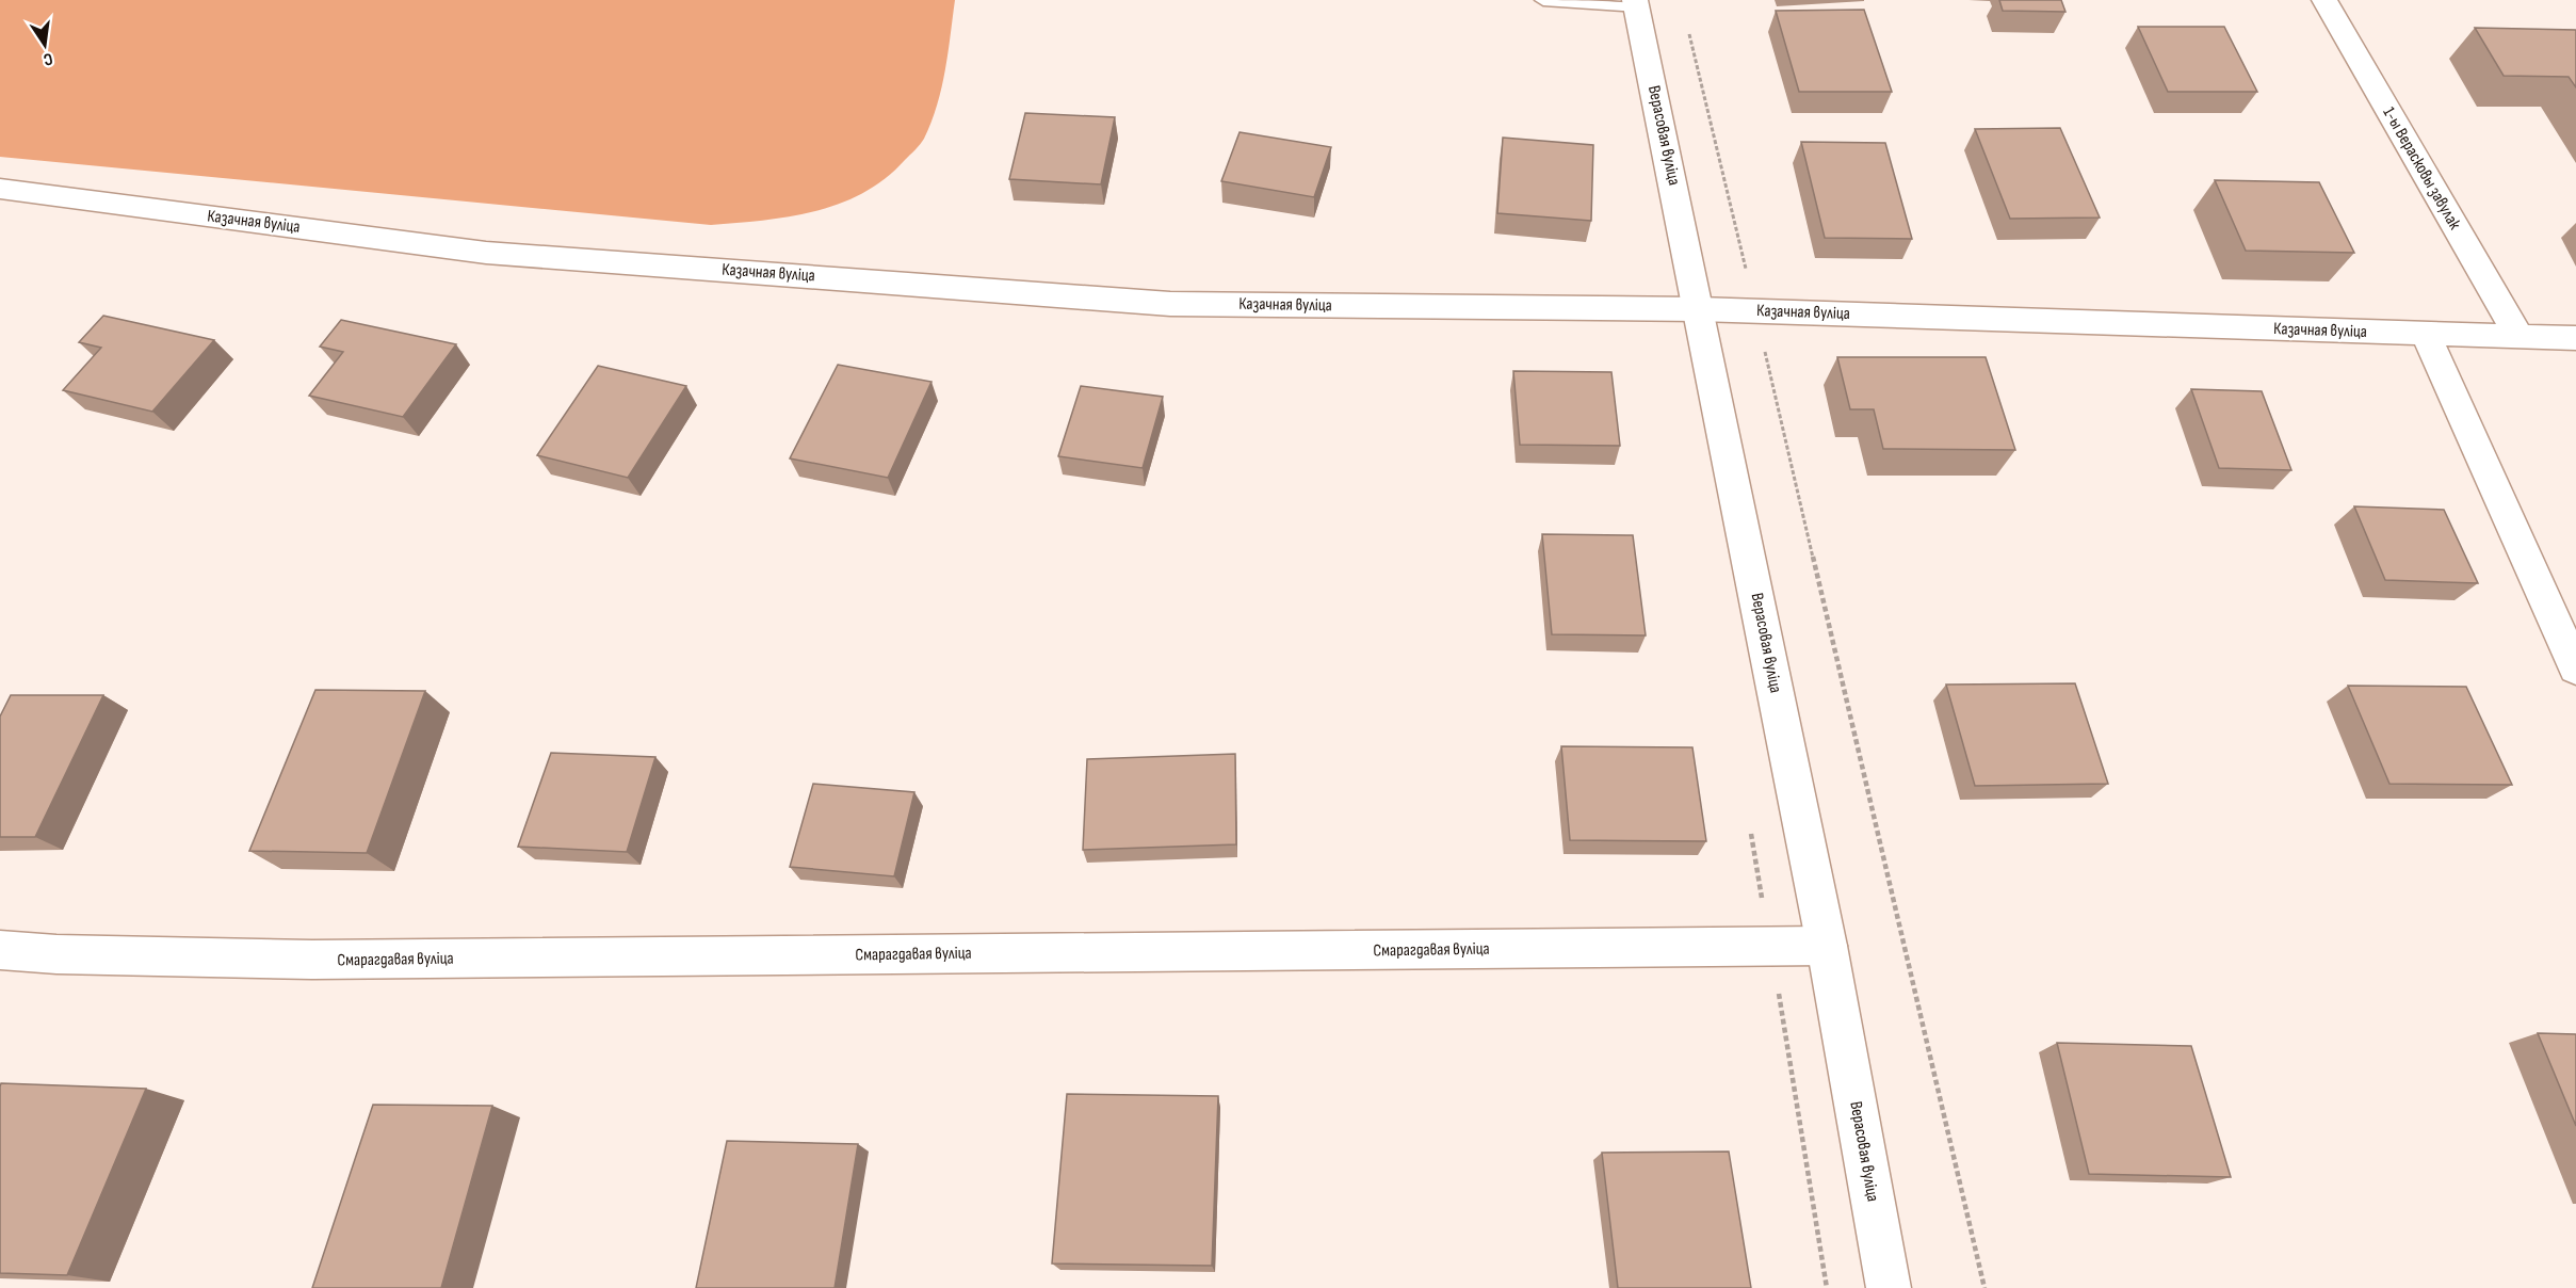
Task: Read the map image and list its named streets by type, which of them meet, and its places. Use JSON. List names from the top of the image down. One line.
{"streets":{"street":["Верасовая вуліца","1-ы Верасковы завулак","Казачная вуліца","Смарагдавая вуліца"]},"crossings":[["Верасовая вуліца","Казачная вуліца"],["Верасовая вуліца","Смарагдавая вуліца"],["1-ы Верасковы завулак","Казачная вуліца"]],"north":"bottom"}
